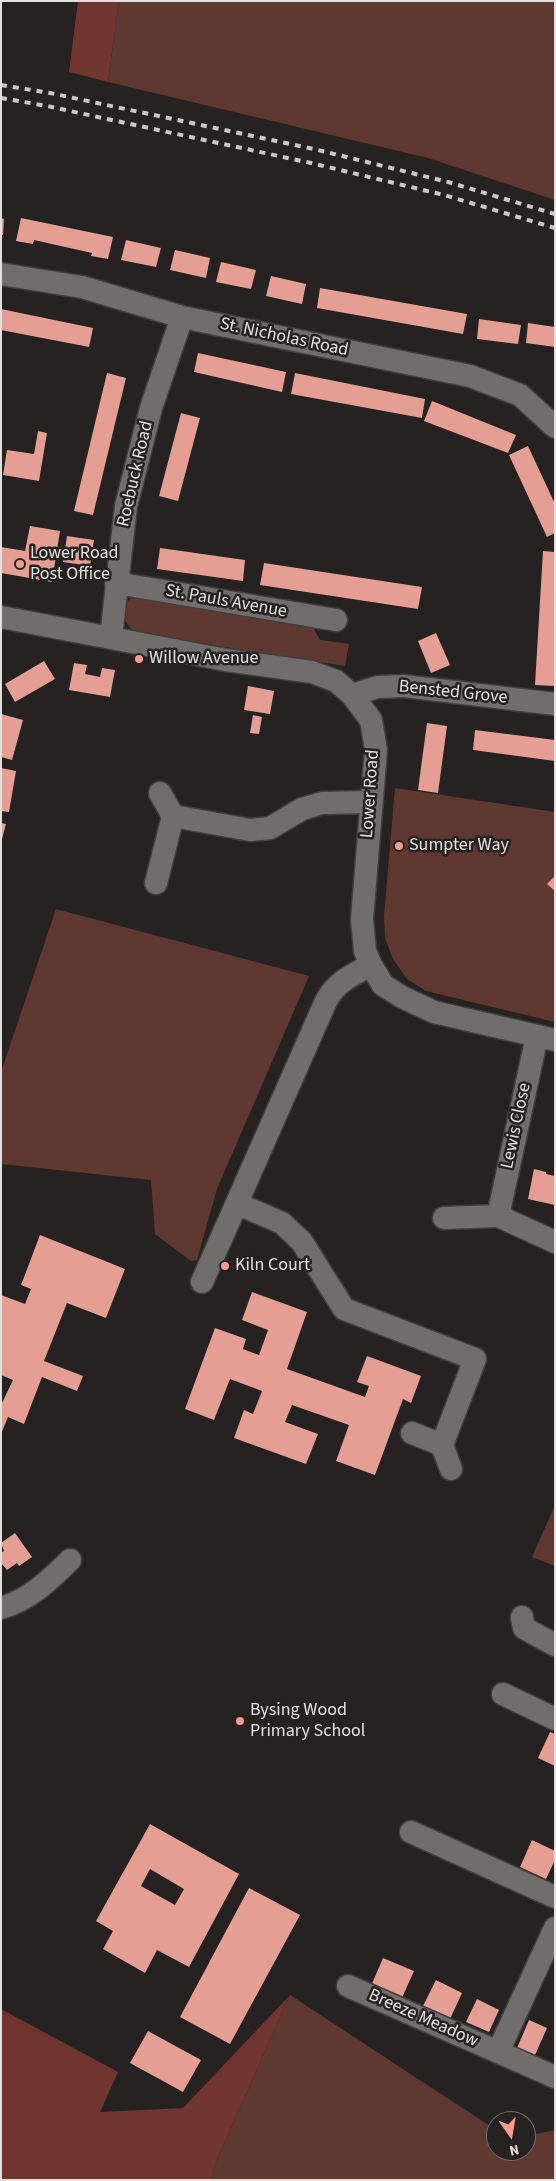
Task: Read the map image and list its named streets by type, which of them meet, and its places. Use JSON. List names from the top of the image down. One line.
{"streets":{"street":["St. Nicholas Road","Roebuck Road","St. Pauls Avenue","Bensted Grove","Lower Road","Lewis Close","Breeze Meadow"]},"crossings":[["St. Nicholas Road","Roebuck Road"],["Roebuck Road","St. Pauls Avenue"],["Roebuck Road","Lower Road"],["Bensted Grove","Lower Road"],["Lower Road","Lewis Close"]],"places":["Lower Road Post Office","Willow Avenue","Sumpter Way","Kiln Court","Bysing Wood Primary School"],"north":"bottom"}
